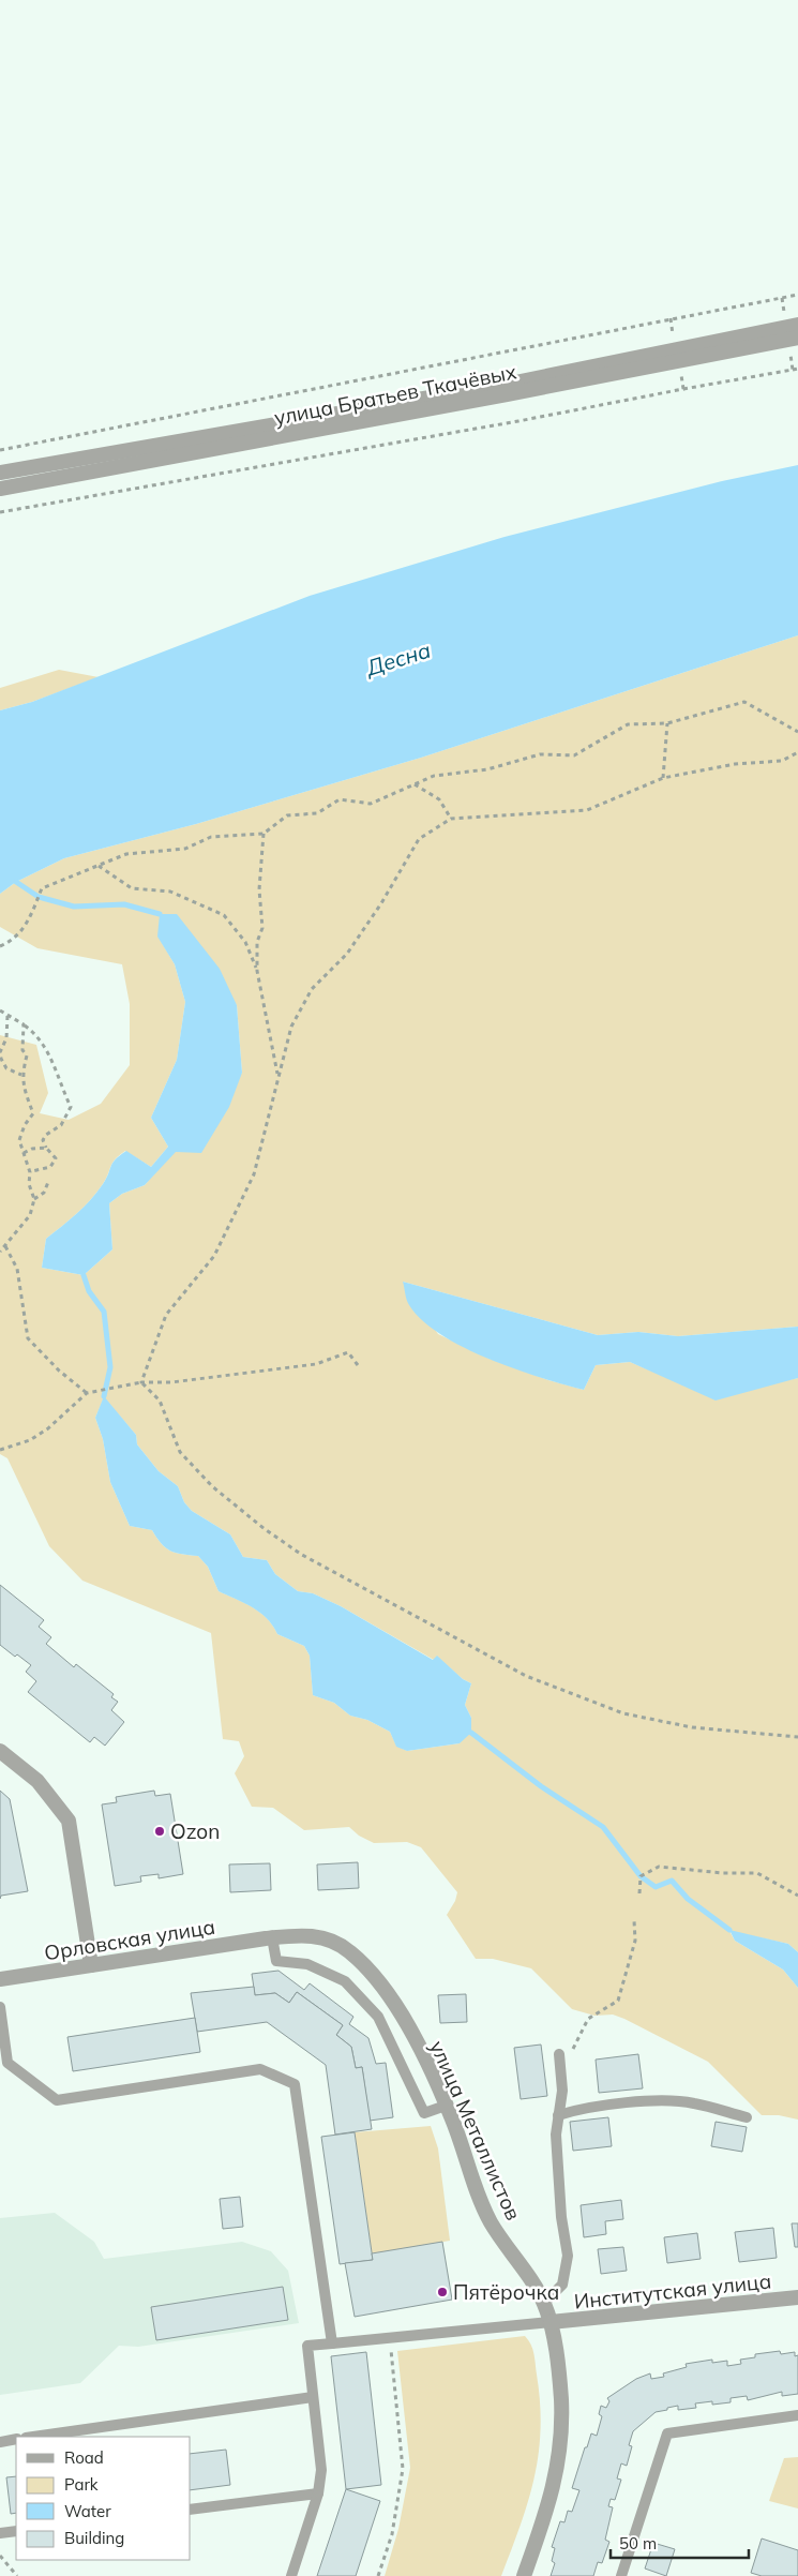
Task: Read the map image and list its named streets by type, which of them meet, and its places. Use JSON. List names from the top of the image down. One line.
{"streets":{"street":["улица Братьев Ткачёвых","Орловская улица","улица Металлистов","Институтская улица"]},"crossings":[["Орловская улица","улица Металлистов"],["улица Металлистов","Институтская улица"]],"water":["Десна"],"places":["Ozon","Пятёрочка"],"legend":["Road","Park","Water","Building"],"scale_bar":"50 m"}
